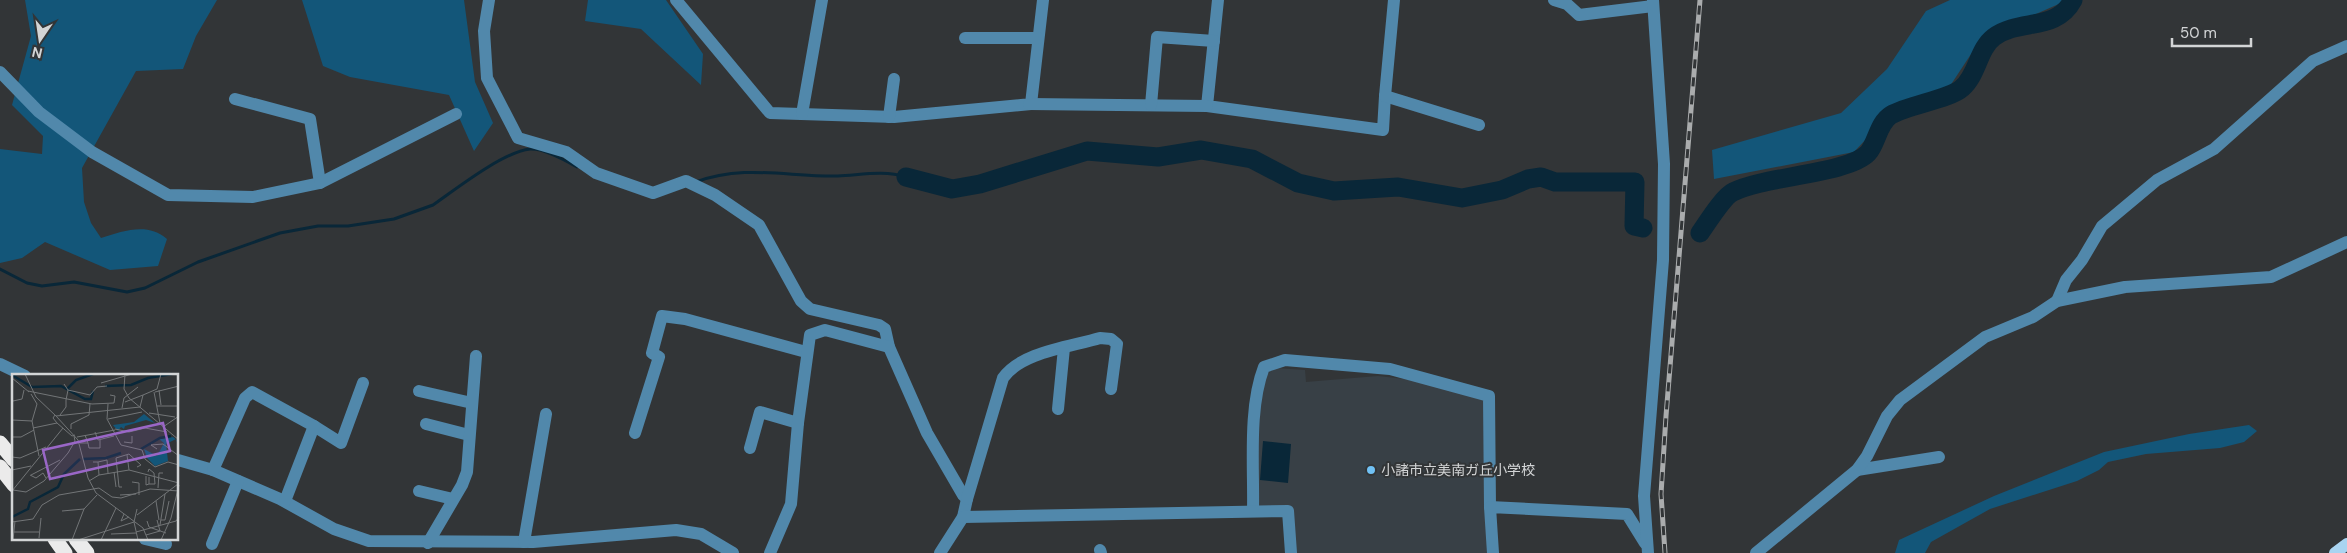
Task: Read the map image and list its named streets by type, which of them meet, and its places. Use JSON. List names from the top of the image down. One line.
{"places":["小諸市立美南ガ丘小学校"],"scale_bar":"50 m","north":"bottom"}
